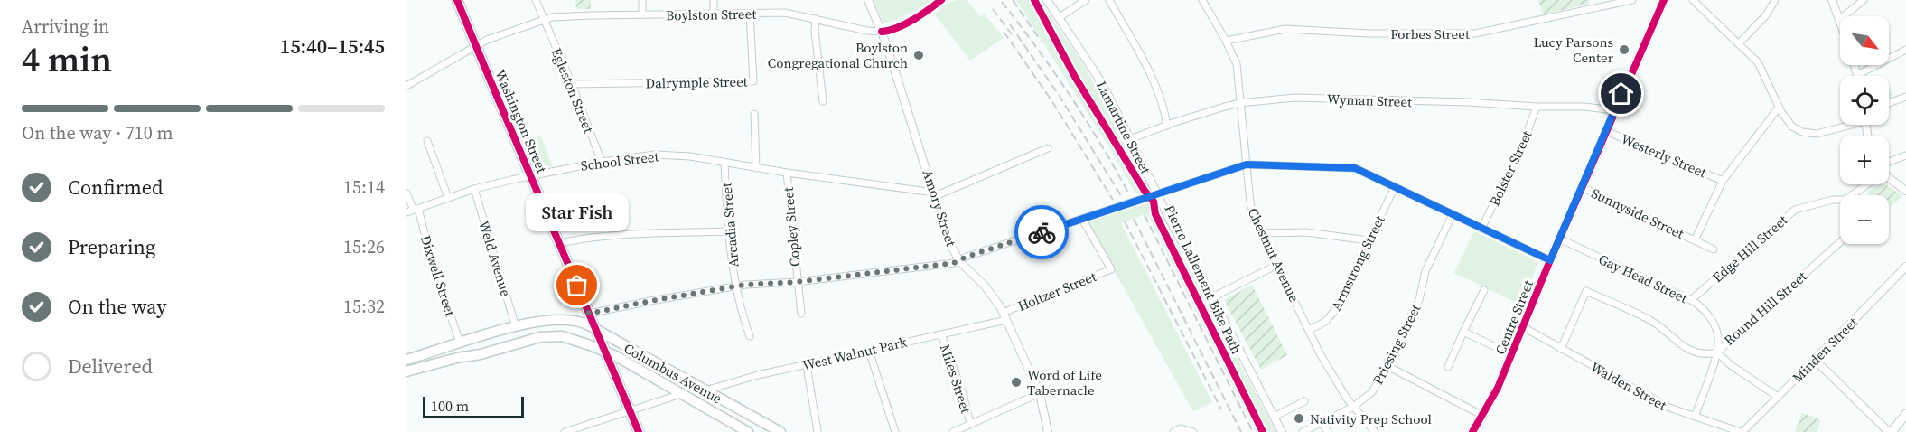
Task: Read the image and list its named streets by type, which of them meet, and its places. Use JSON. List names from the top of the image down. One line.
{"streets":{"main road":["Washington Street","Centre Street","Columbus Avenue"],"street":["Boylston Street","Forbes Street","Dalrymple Street","Egleston Street","Wyman Street","Lamartine Street","Westerly Street","School Street","Bolster Street","Amory Street","Sunnyside Street","Arcadia Street","Copley Street","Edge Hill Street","Chestnut Avenue","Weld Avenue","Armstrong Street","Dixwell Street","Gay Head Street","Holtzer Street","Round Hill Street","Priesing Street","Minden Street","West Walnut Park","Miles Street","Walden Street"],"cycle path":["Pierre Lallement Bike Path"]},"crossings":[["Boylston Street","Dalrymple Street"],["Boylston Street","Egleston Street"],["Boylston Street","Washington Street"],["Boylston Street","Amory Street"],["Forbes Street","Chestnut Avenue"],["Dalrymple Street","Egleston Street"],["Egleston Street","School Street"],["Wyman Street","Lamartine Street"],["Wyman Street","Bolster Street"],["Wyman Street","Chestnut Avenue"],["Wyman Street","Centre Street"],["Washington Street","School Street"],["Washington Street","Columbus Avenue"],["Westerly Street","Sunnyside Street"],["Westerly Street","Centre Street"],["School Street","Amory Street"],["School Street","Arcadia Street"],["School Street","Copley Street"],["School Street","Weld Avenue"],["School Street","Dixwell Street"],["Amory Street","Holtzer Street"],["Amory Street","West Walnut Park"],["Sunnyside Street","Centre Street"],["Edge Hill Street","Gay Head Street"],["Chestnut Avenue","Armstrong Street"],["Chestnut Avenue","Priesing Street"],["Weld Avenue","Columbus Avenue"],["Dixwell Street","Columbus Avenue"],["Gay Head Street","Round Hill Street"],["Gay Head Street","Centre Street"],["Holtzer Street","West Walnut Park"],["Round Hill Street","Walden Street"],["Centre Street","Walden Street"],["Minden Street","Walden Street"],["West Walnut Park","Columbus Avenue"],["West Walnut Park","Miles Street"]],"places":["Lucy Parsons Center","Boylston Congregational Church","Star Fish","Word of Life Tabernacle","Nativity Prep School"],"scale_bar":"100 m","north":"bottom right","page":{"heading":["4 min","Arriving in","15:40–15:45"],"map_buttons":["+","−"],"bar":"On the way · 710 m","list":[["Confirmed","15:14"],["Preparing","15:26"],["On the way","15:32"],"Delivered"],"bubble":"Star Fish","scale":"100 m"}}
